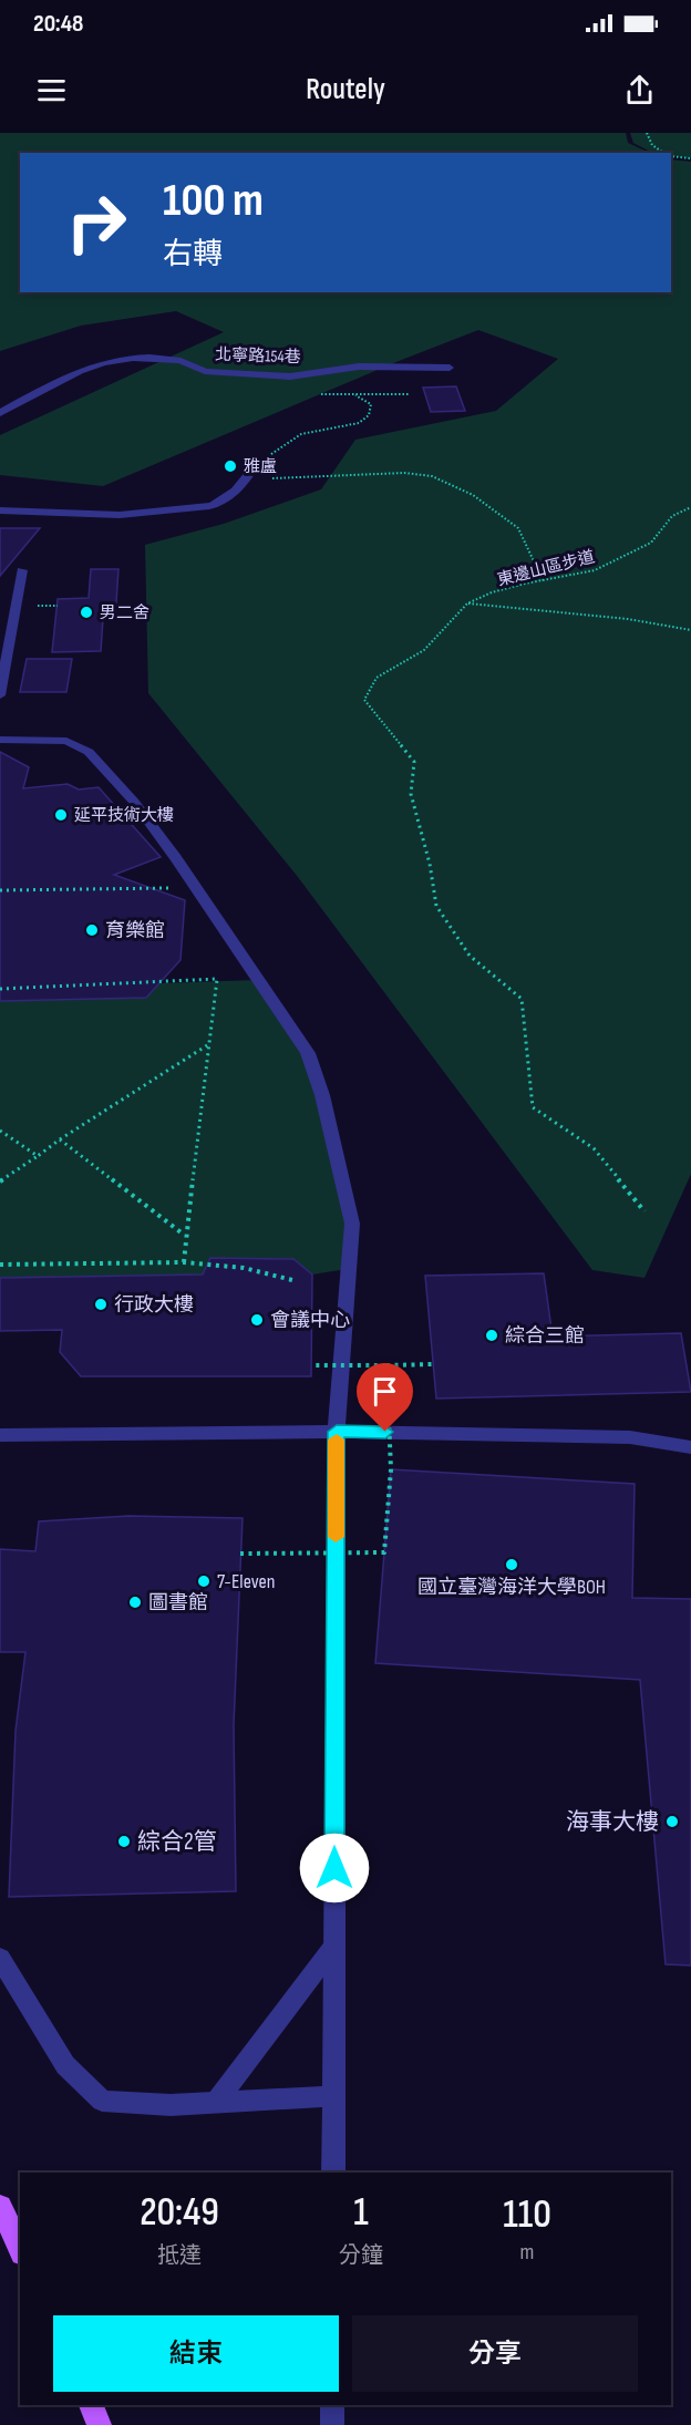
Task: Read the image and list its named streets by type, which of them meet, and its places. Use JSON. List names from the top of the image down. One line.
{"streets":{"street":["北寧路154巷"],"path":["東邊山區步道"]},"places":["雅盧","男二舍","延平技術大樓","育樂館","行政大樓","會議中心","綜合三館","國立臺灣海洋大學BOH","7-Eleven","圖書館","海事大樓","綜合2管"],"page":{"status":"20:48","header":"Routely","turn":["100 m","右轉"],"eta":["20:49","抵達","1","分鐘","110","m"],"buttons":["結束","分享"]}}
